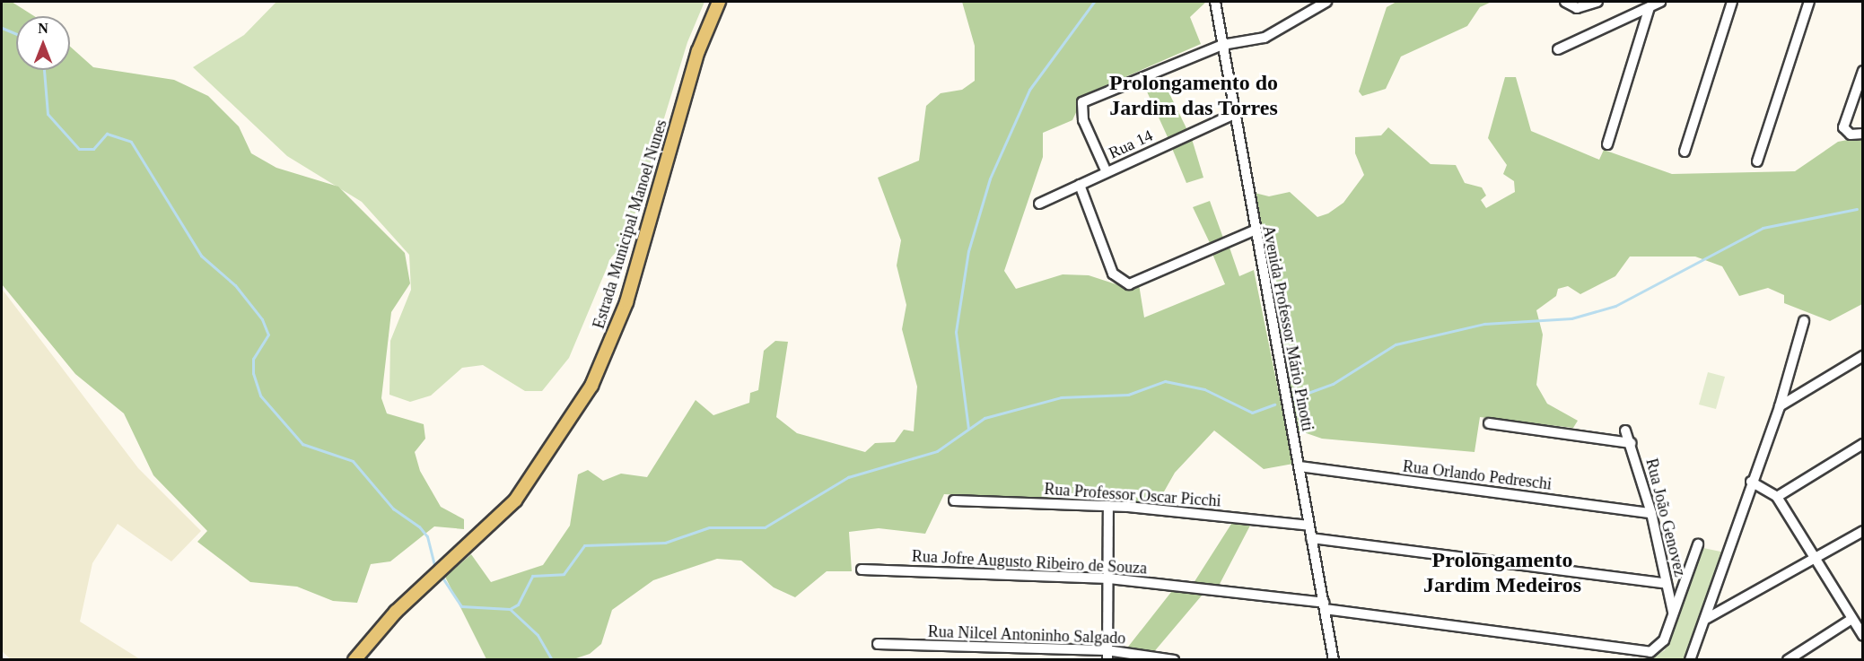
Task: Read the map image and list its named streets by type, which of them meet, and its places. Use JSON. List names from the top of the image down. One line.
{"streets":{"main road":["Estrada Municipal Manoel Nunes"],"street":["Rua 14","Avenida Professor Mário Pinotti","Rua Orlando Pedreschi","Rua Professor Oscar Picchi","Rua João Genovez","Rua Jofre Augusto Ribeiro de Souza","Rua Nilcel Antoninho Salgado"]},"crossings":[["Rua 14","Avenida Professor Mário Pinotti"],["Avenida Professor Mário Pinotti","Rua Orlando Pedreschi"],["Avenida Professor Mário Pinotti","Rua Professor Oscar Picchi"],["Avenida Professor Mário Pinotti","Rua Jofre Augusto Ribeiro de Souza"],["Rua Orlando Pedreschi","Rua João Genovez"]],"districts":["Prolongamento do Jardim das Torres","Prolongamento Jardim Medeiros"],"north":"top"}
